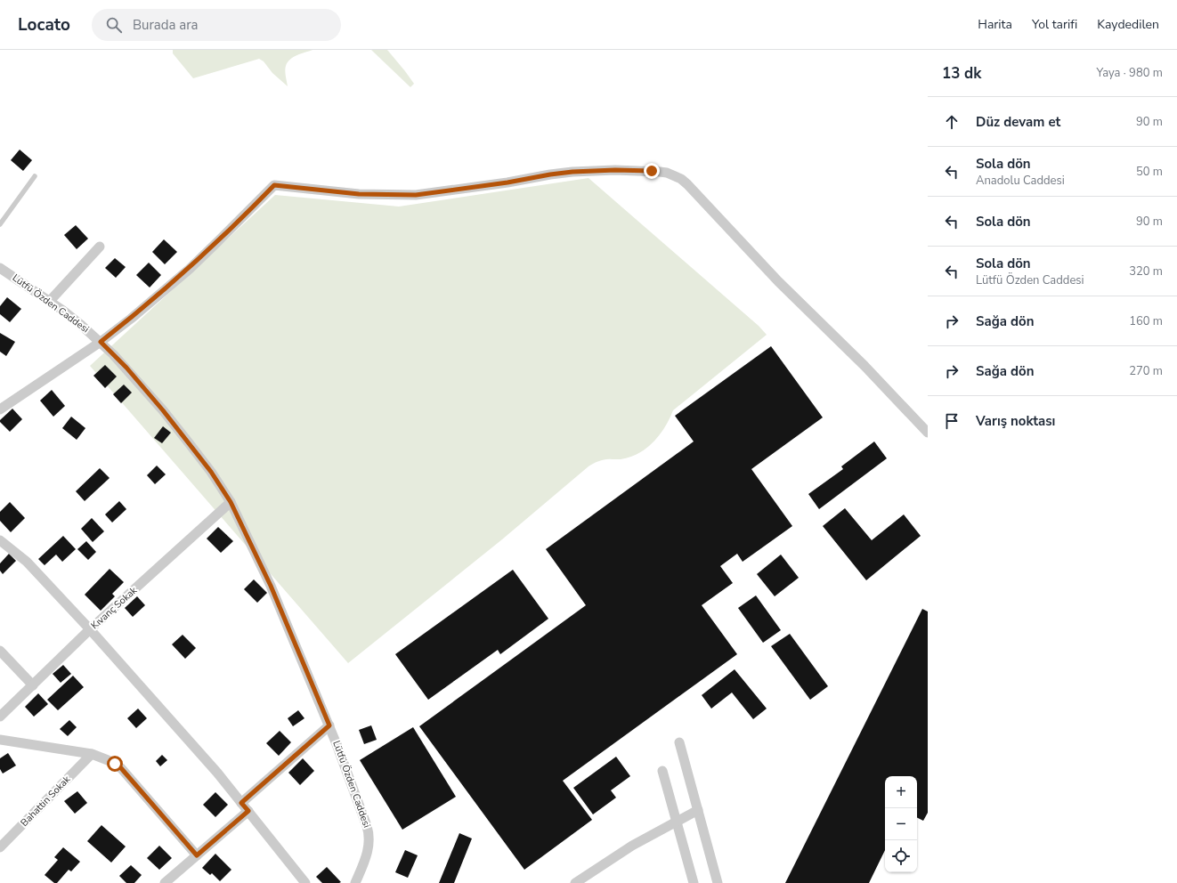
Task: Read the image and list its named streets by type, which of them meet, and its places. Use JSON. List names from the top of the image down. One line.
{"streets":{"street":["Lütfü Özden Caddesi","Kıvanç Sokak","Bahattin Sokak"]},"crossings":[["Lütfü Özden Caddesi","Kıvanç Sokak"]],"page":{"header":"Locato","search":"Burada ara","nav":["Harita","Yol tarifi","Kaydedilen"],"heading":["13 dk","Yaya · 980 m"],"list":[["Düz devam et","90 m"],["Sola dön","Anadolu Caddesi","50 m"],["Sola dön","90 m"],["Sola dön","Lütfü Özden Caddesi","320 m"],["Sağa dön","160 m"],["Sağa dön","270 m"],"Varış noktası"],"map_buttons":["+","−"]}}
